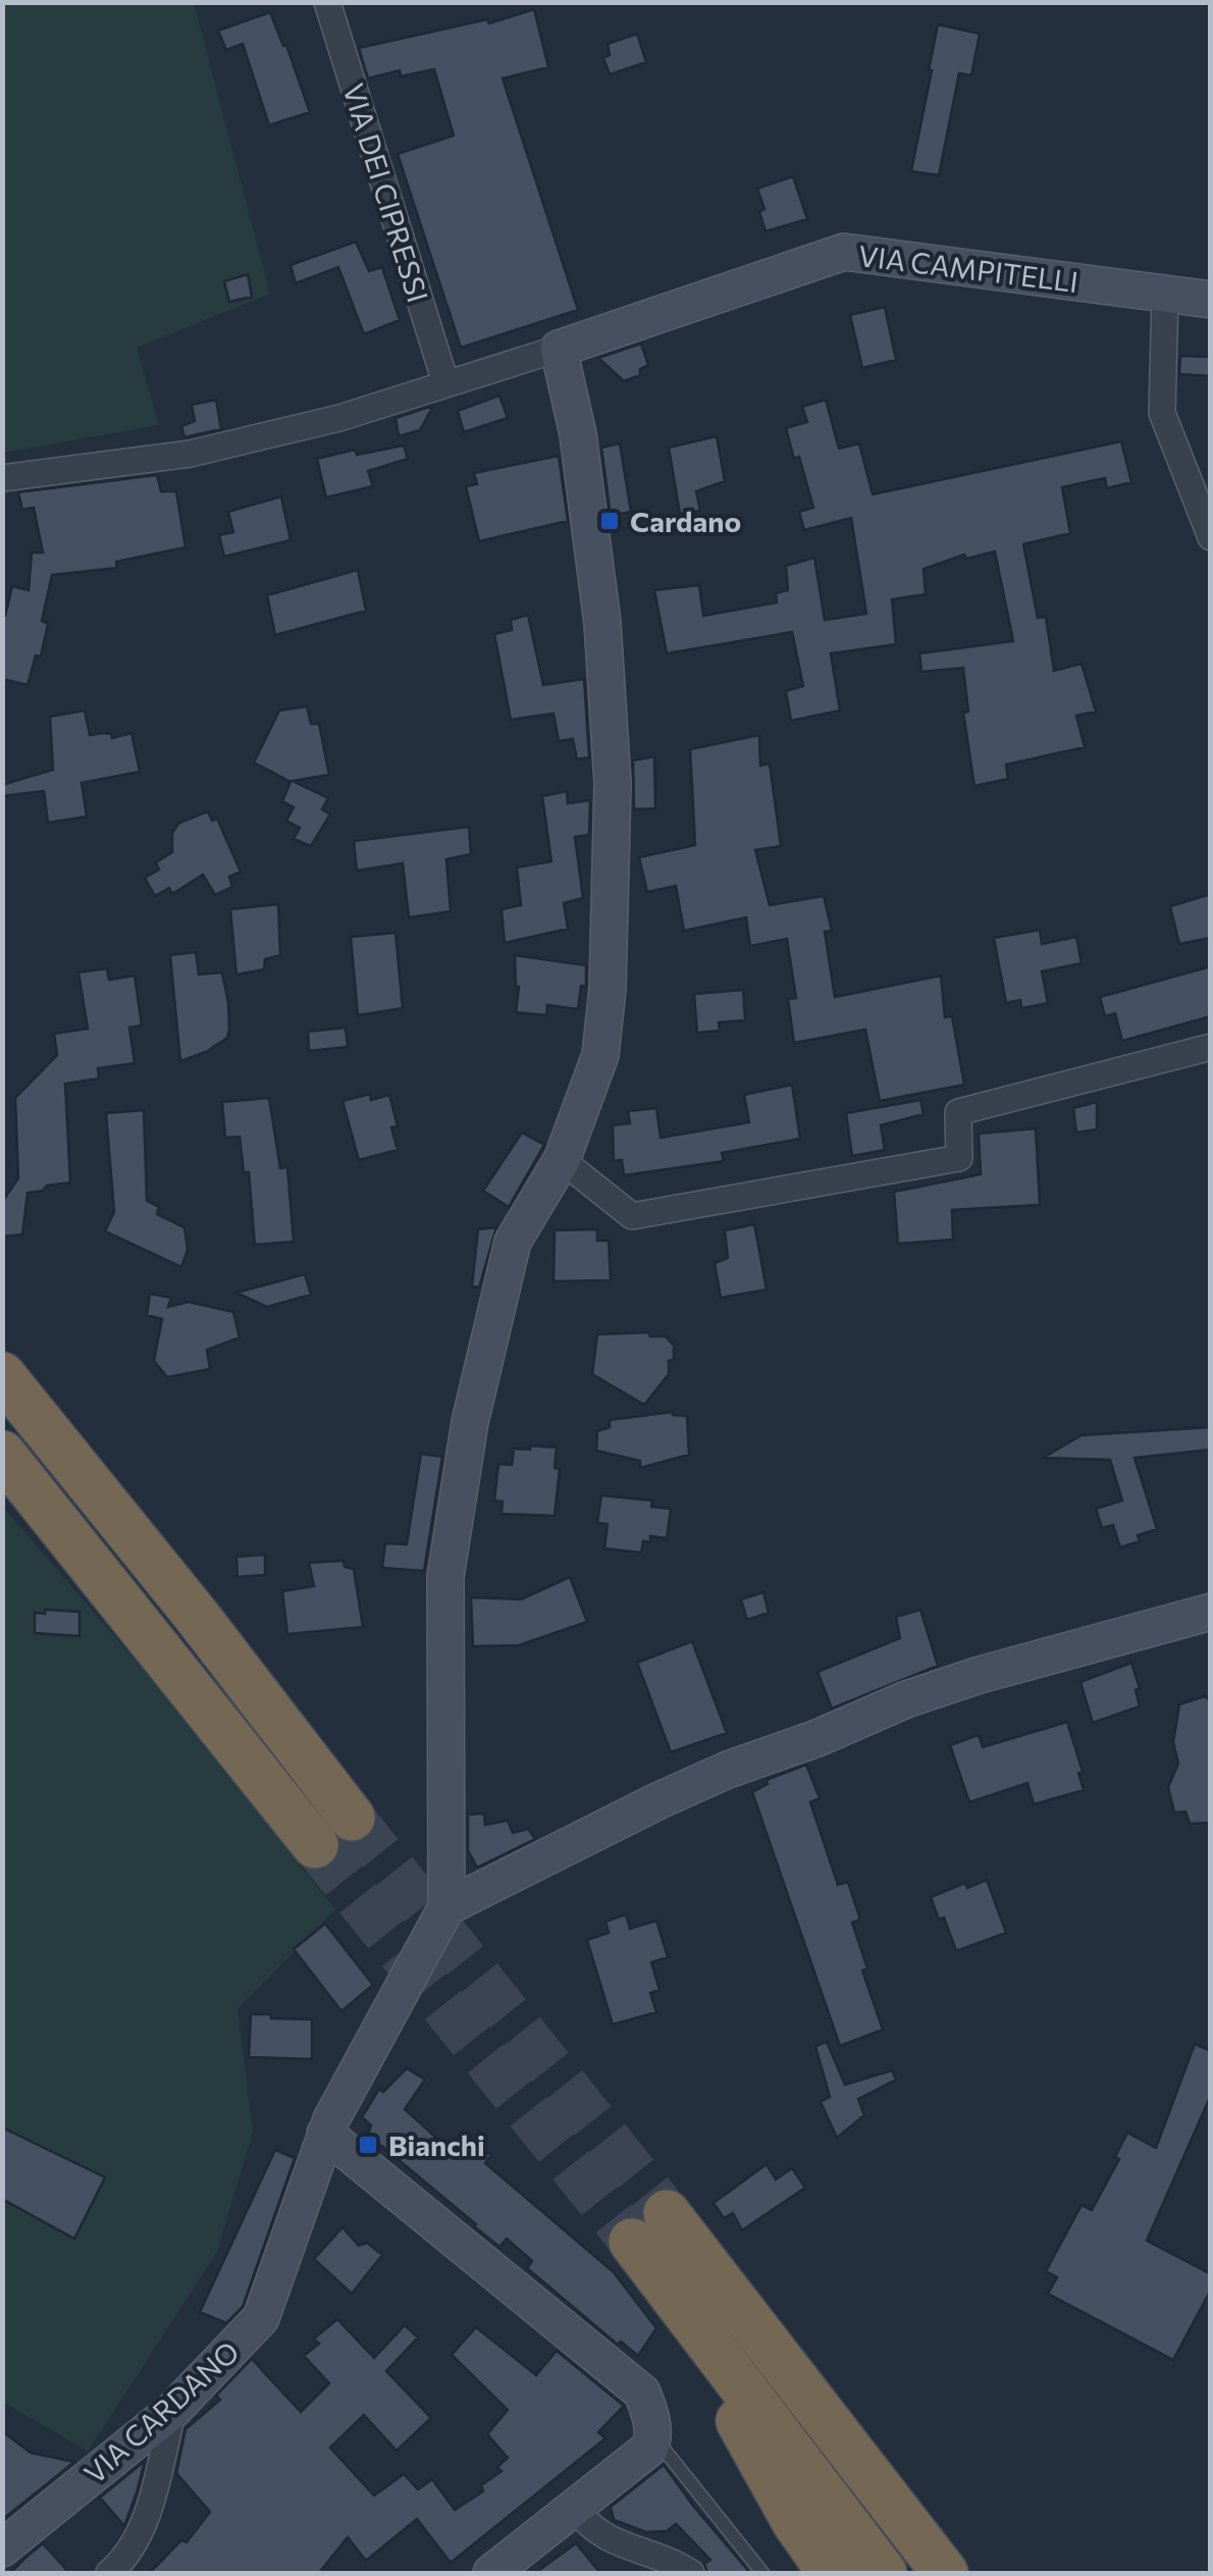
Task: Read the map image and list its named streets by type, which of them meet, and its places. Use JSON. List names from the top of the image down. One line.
{"streets":{"street":["VIA DEI CIPRESSI","VIA CAMPITELLI","VIA CARDANO"]},"places":{"transit":["Cardano","Bianchi"]}}
